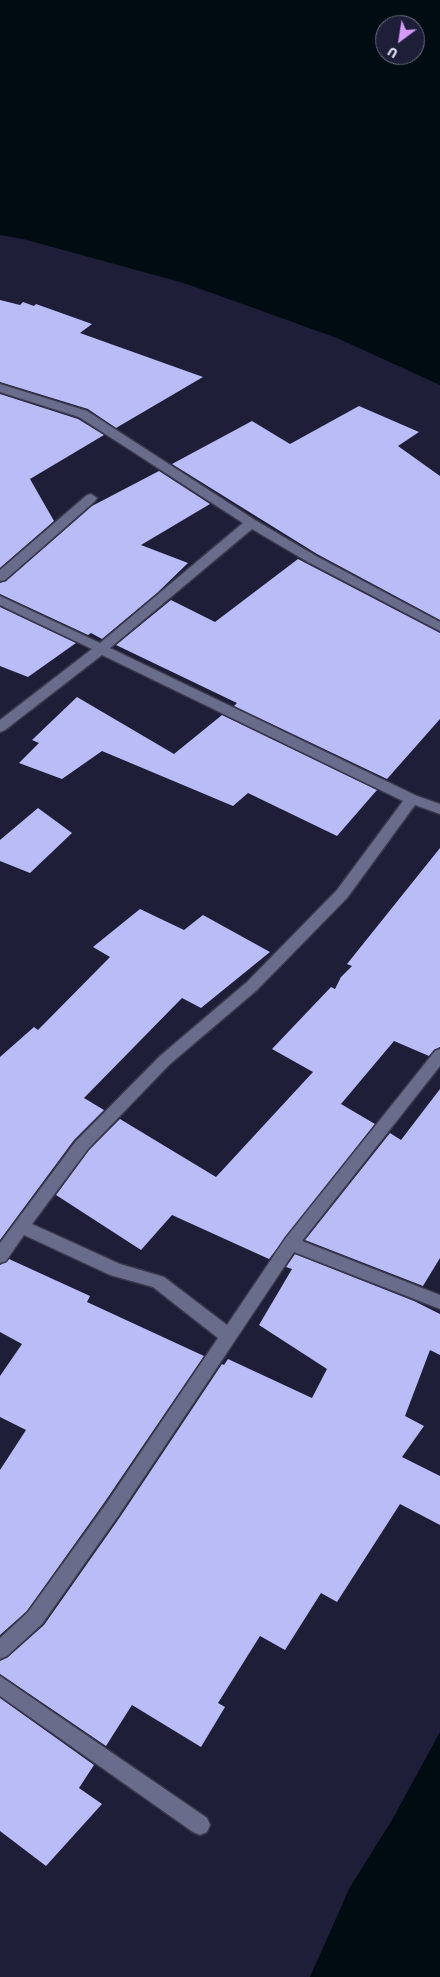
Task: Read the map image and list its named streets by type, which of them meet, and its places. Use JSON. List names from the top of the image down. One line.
{"north":"bottom left"}
